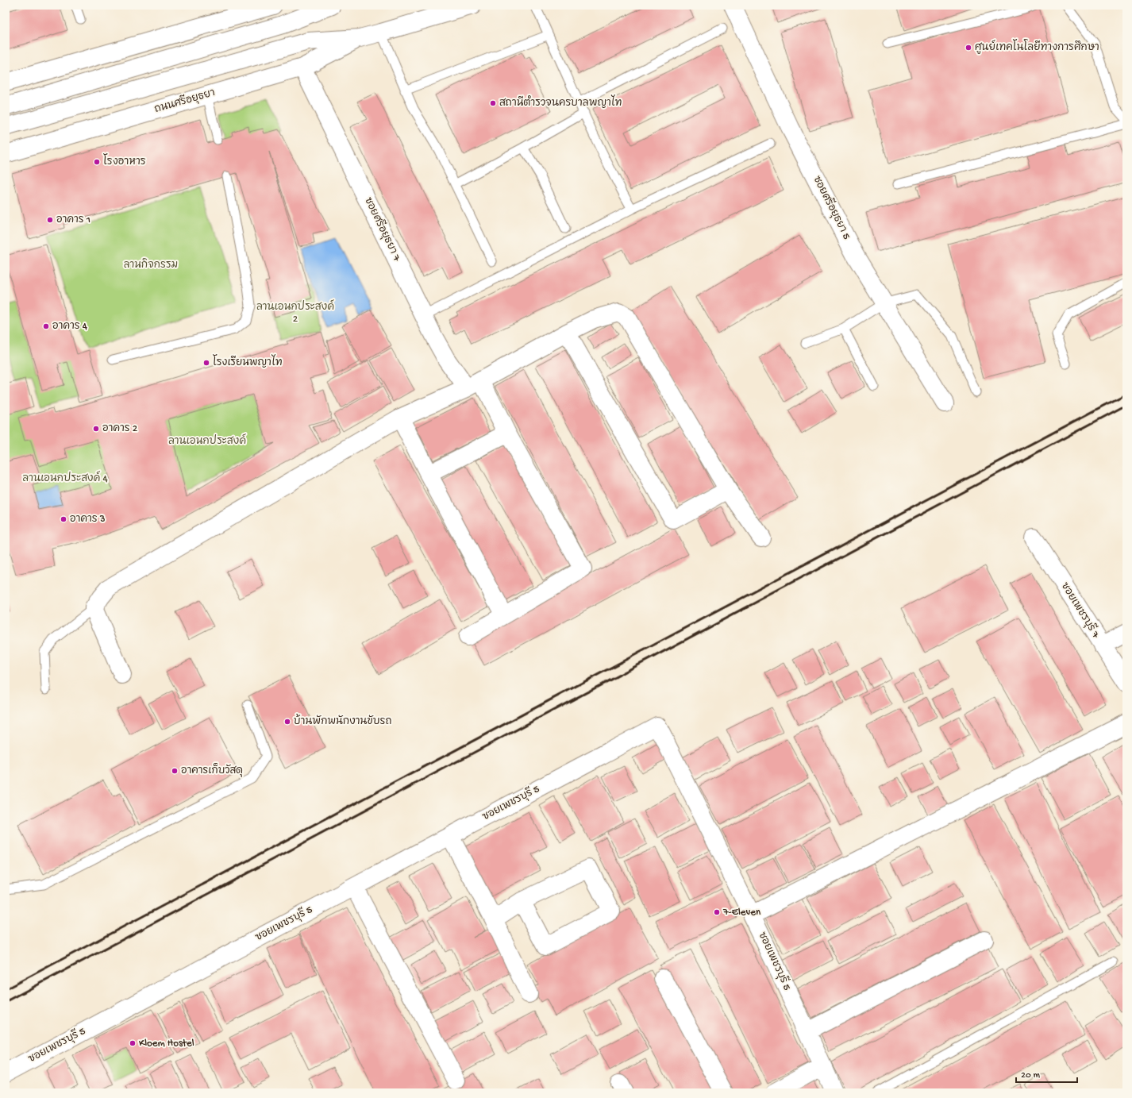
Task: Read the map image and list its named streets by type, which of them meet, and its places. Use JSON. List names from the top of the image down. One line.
{"streets":{"street":["ถนนศรีอยุธยา","ซอยศรีอยุธยา 5","ซอยศรีอยุธยา 7","ซอยเพชรบุรี 7","ซอยเพชรบุรี 5"]},"crossings":[["ถนนศรีอยุธยา","ซอยศรีอยุธยา 7"]],"parks":["ลานกิจกรรม","ลานเอนกประสงค์ 2","ลานเอนกประสงค์","ลานเอนกประสงค์ 4"],"places":["ศูนย์เทคโนโลยีทางการศึกษา","สถานีตำรวจนครบาลพญาไท","โรงอาหาร","อาคาร 1","อาคาร 4","โรงเรียนพญาไท","อาคาร 2","อาคาร 3","บ้านพักพนักงานขับรถ","อาคารเก็บวัสดุ","7-Eleven","Kloem Hostel"],"scale_bar":"20 m"}
